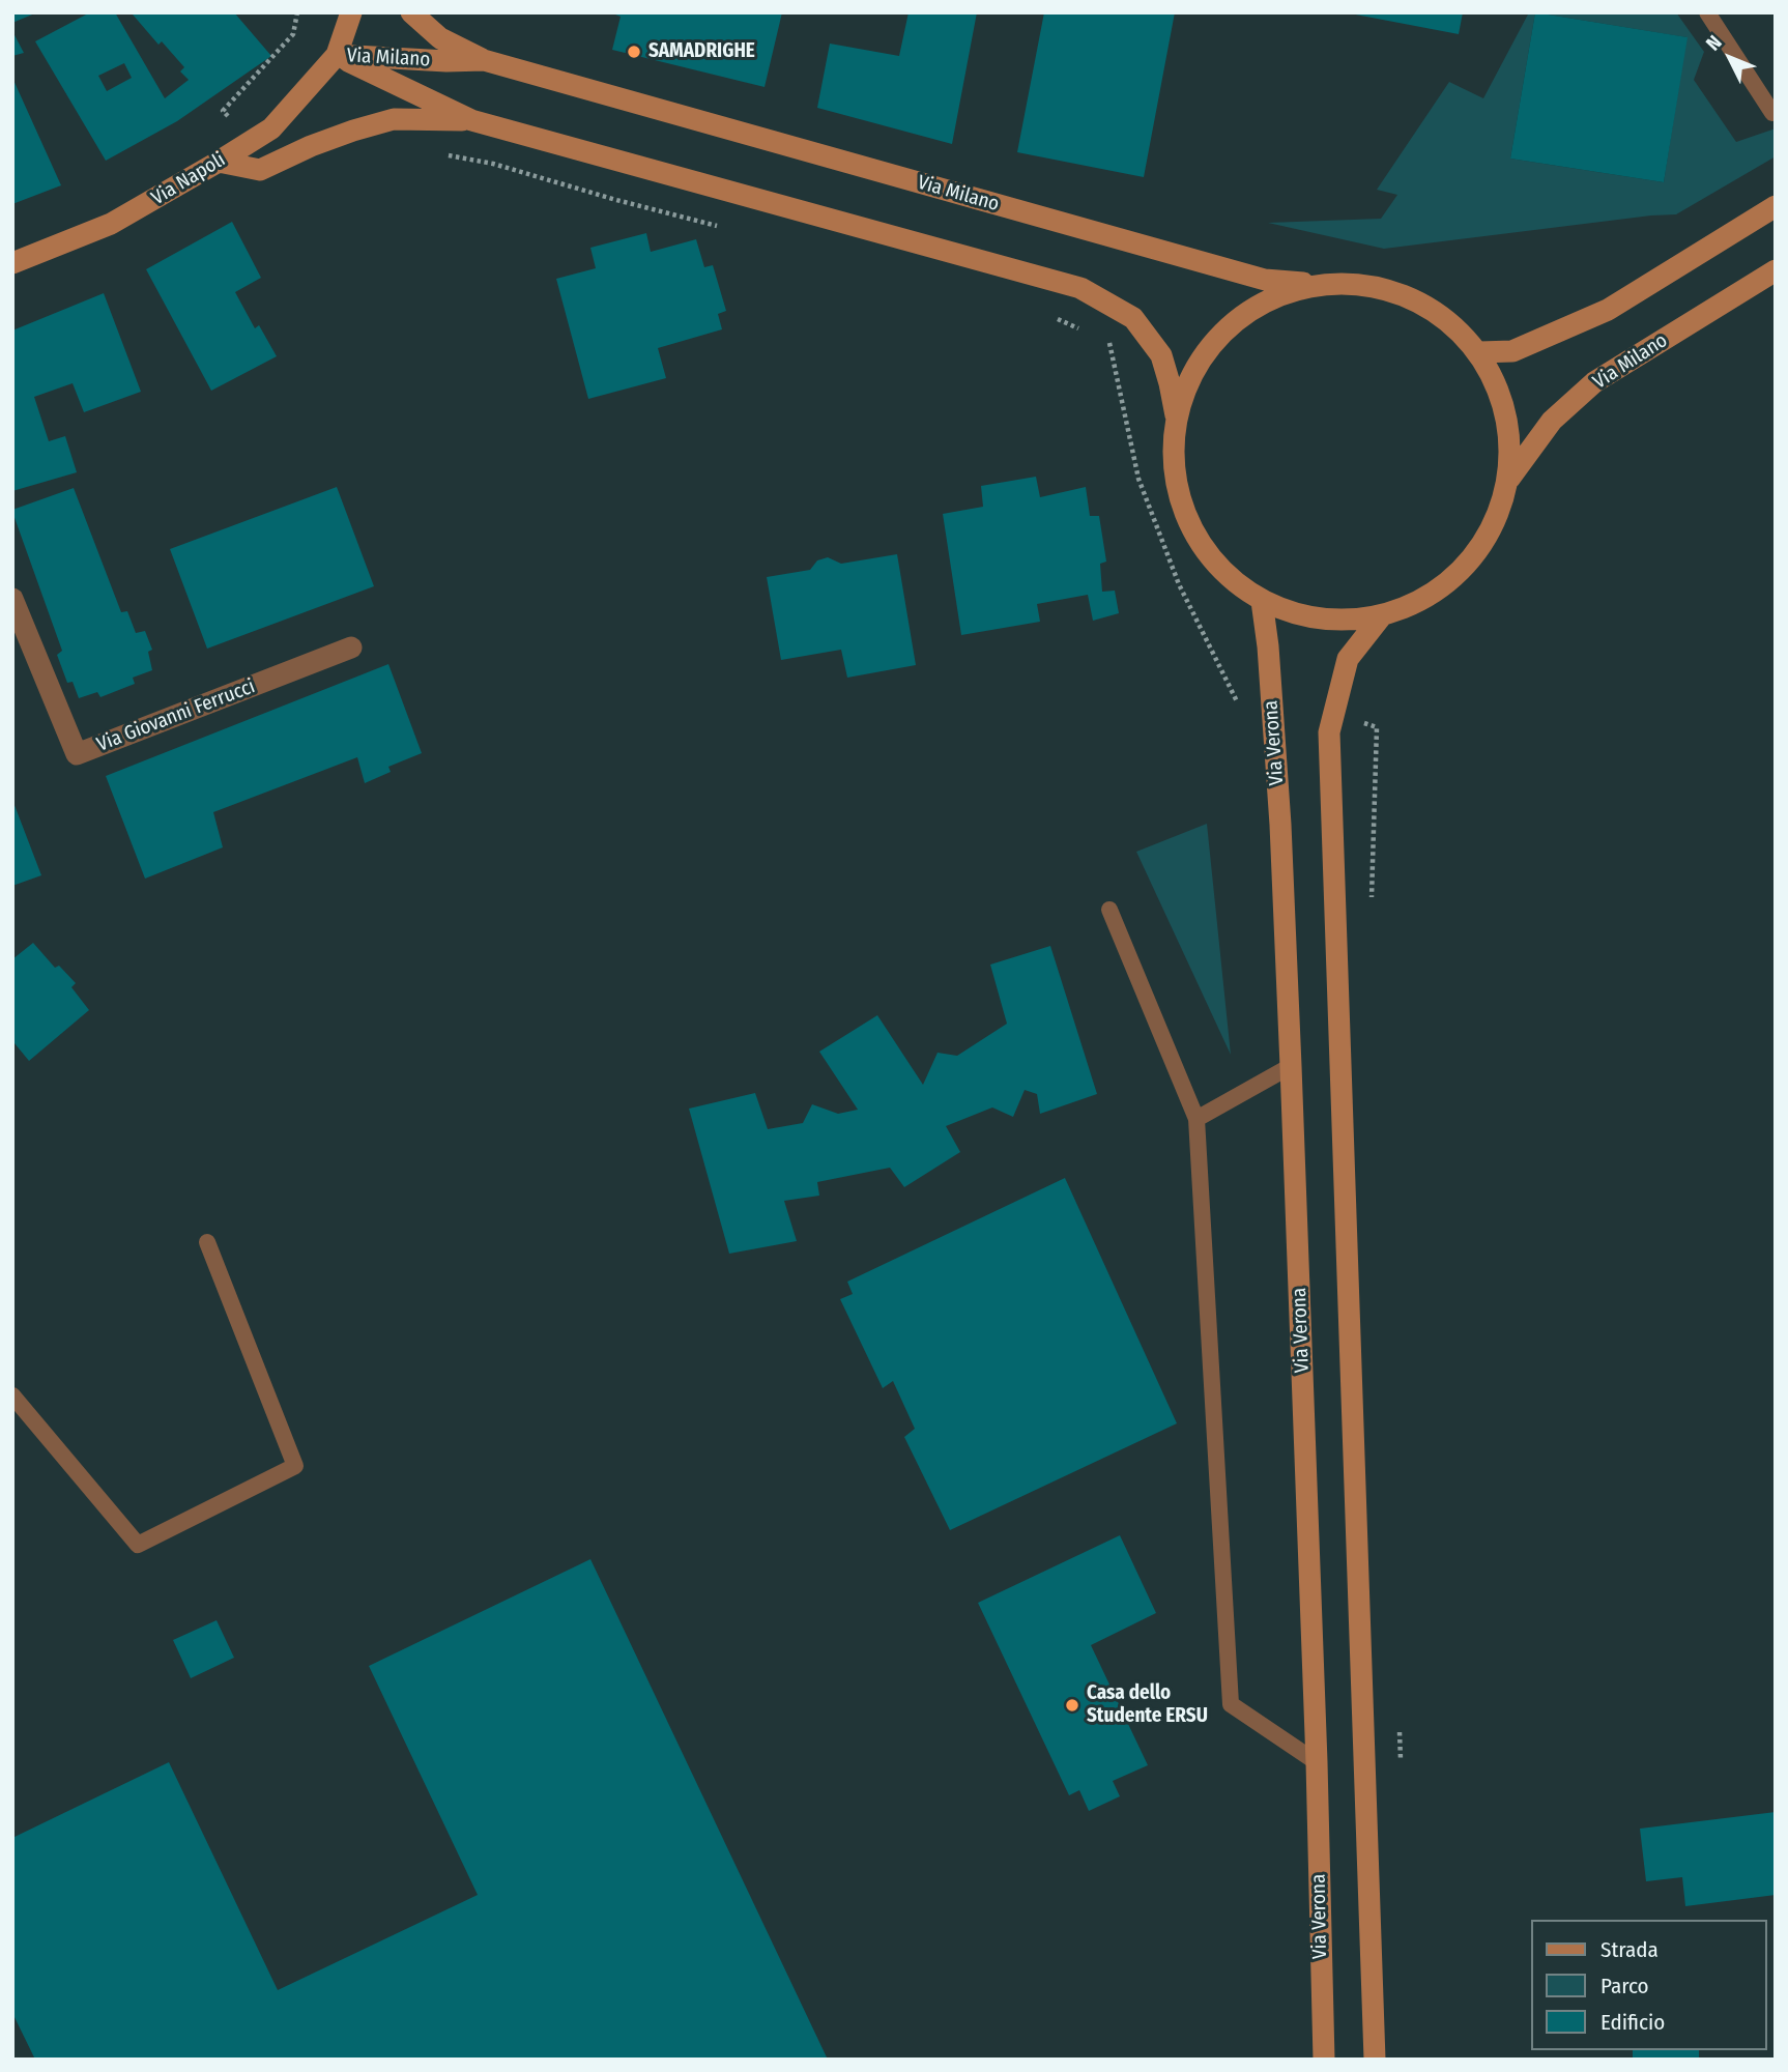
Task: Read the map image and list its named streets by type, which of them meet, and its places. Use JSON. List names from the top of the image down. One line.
{"streets":{"main road":["Via Milano","Via Napoli","Via Verona"],"street":["Via Giovanni Ferrucci"]},"crossings":[["Via Milano","Via Napoli"]],"places":["SAMADRIGHE","Casa dello Studente ERSU"],"legend":["Strada","Parco","Edificio"],"north":"top left"}
